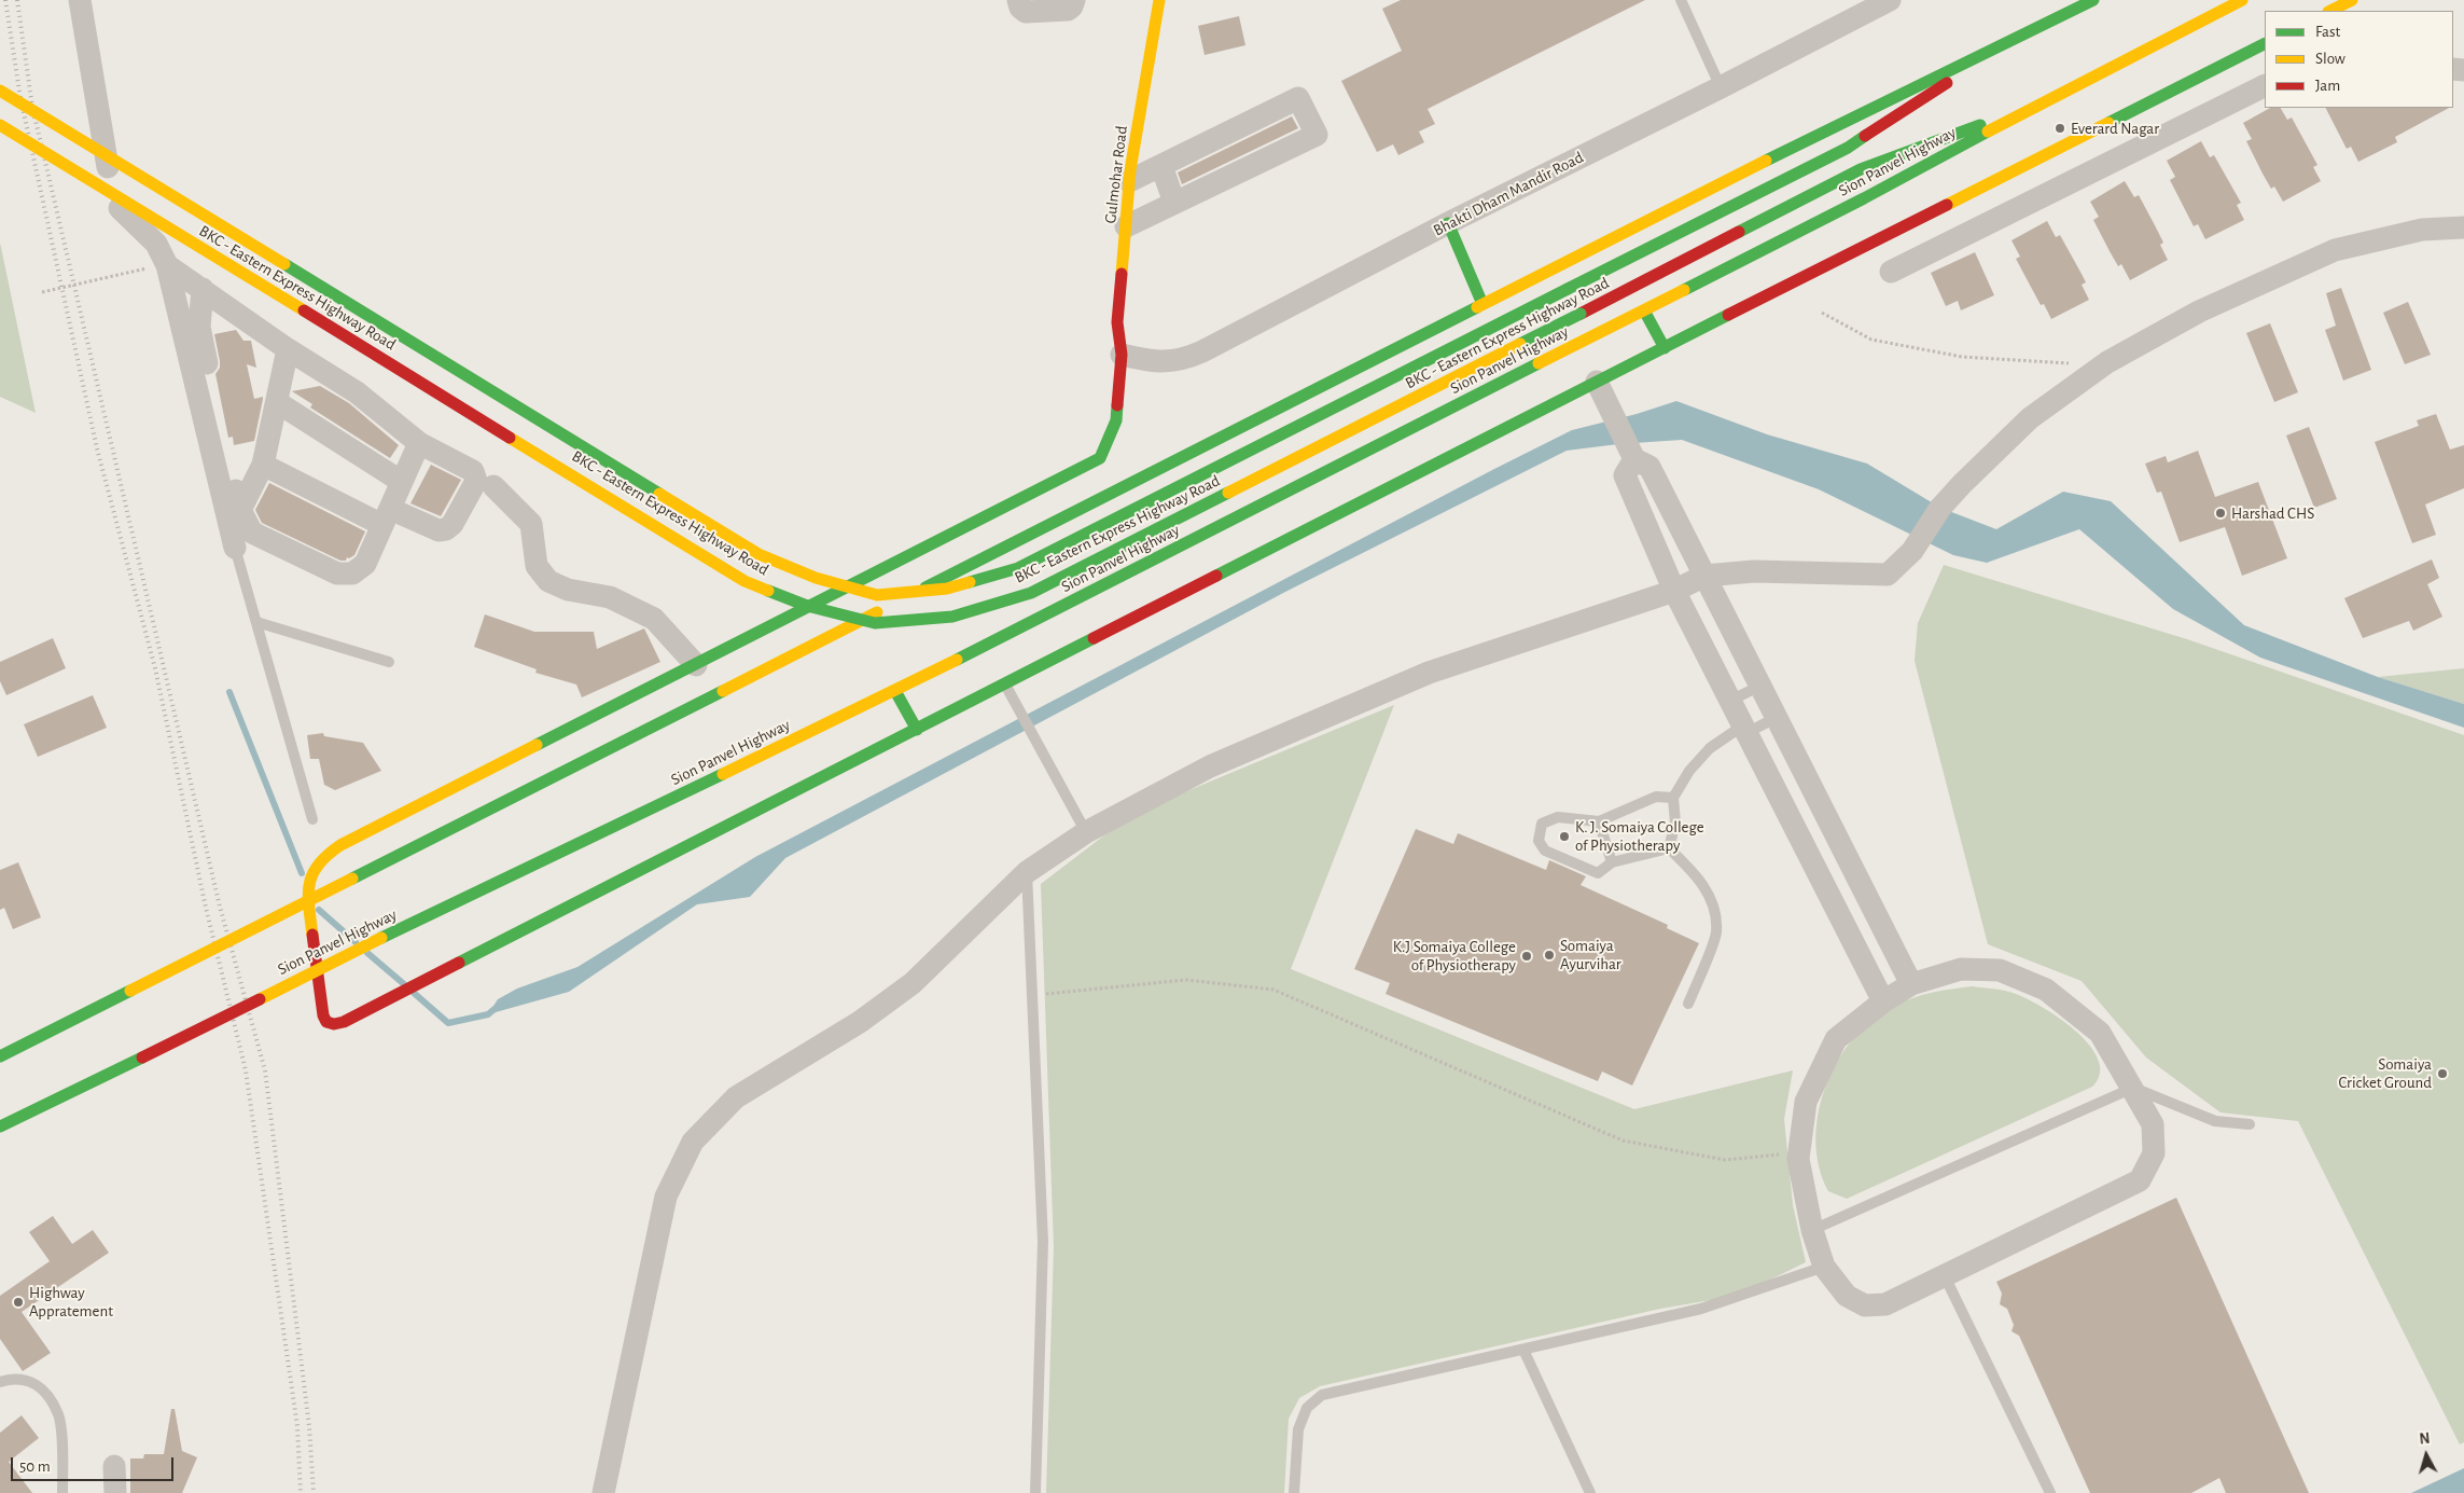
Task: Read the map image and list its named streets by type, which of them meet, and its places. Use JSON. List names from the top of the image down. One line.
{"streets":{"main road":["Sion Panvel Highway","Gulmohar Road","BKC - Eastern Express Highway Road"],"street":["Bhakti Dham Mandir Road"]},"crossings":[["Sion Panvel Highway","BKC - Eastern Express Highway Road"],["Gulmohar Road","Bhakti Dham Mandir Road"]],"places":["Everard Nagar","Harshad CHS","K. J. Somaiya College of Physiotherapy","Somaiya Ayurvihar","K.J Somaiya College of Physiotherapy","Somaiya Cricket Ground","Highway Appratement"],"legend":["Fast","Slow","Jam"],"scale_bar":"50 m","north":"top"}
